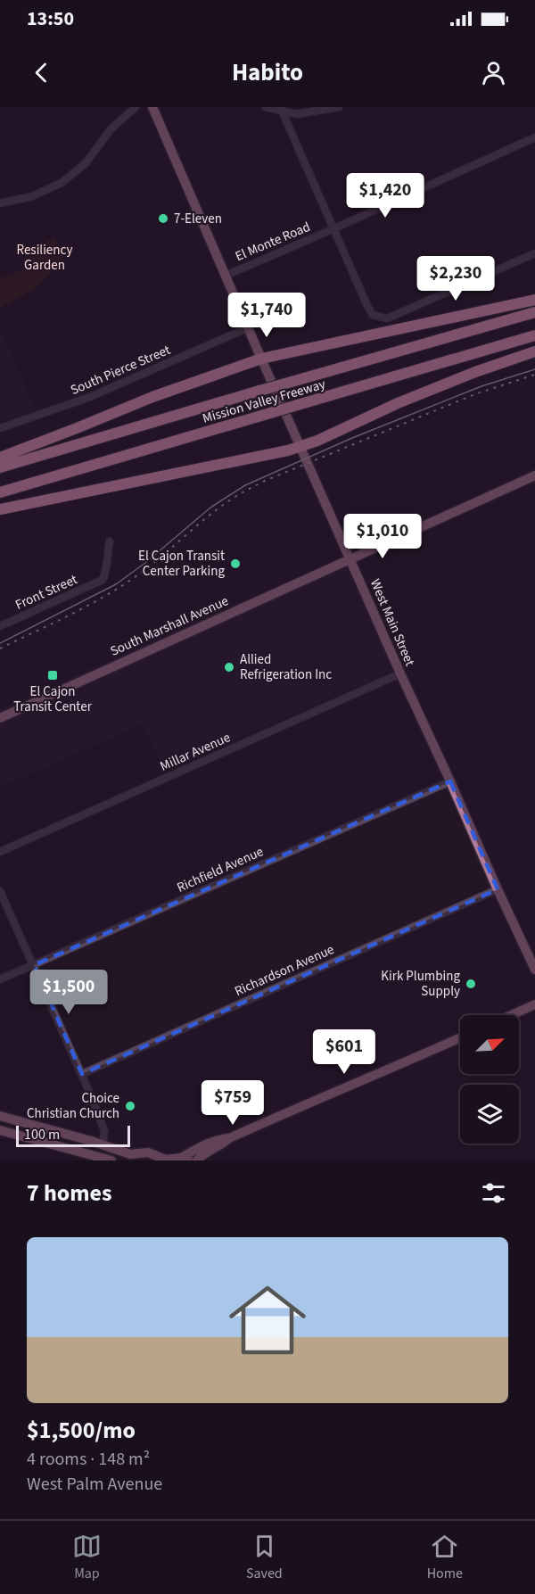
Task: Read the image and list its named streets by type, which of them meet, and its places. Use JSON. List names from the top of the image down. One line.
{"streets":{"highway":["Mission Valley Freeway"],"main road":["West Main Street","South Marshall Avenue"],"street":["El Monte Road","South Pierce Street","Front Street","Millar Avenue","Richfield Avenue","Richardson Avenue"]},"crossings":[["El Monte Road","West Main Street"],["South Pierce Street","West Main Street"],["West Main Street","South Marshall Avenue"],["West Main Street","Millar Avenue"],["West Main Street","Richfield Avenue"],["West Main Street","Richardson Avenue"]],"parks":["Resiliency Garden"],"places":{"other":["7-Eleven","El Cajon Transit Center Parking","Allied Refrigeration Inc","Kirk Plumbing Supply","Choice Christian Church"],"transit":["El Cajon Transit Center"]},"scale_bar":"100 m","north":"top right","page":{"status":"13:50","header":"Habito","price":["$1,420","$2,230","$1,740","$1,010","$1,500","$601","$759"],"scale":"100 m","heading":"7 homes","list":[{"name":"$1,500/mo","note":"4 rooms · 148 m² · West Palm Avenue"}],"tabs":["Map","Saved","Home"]}}
